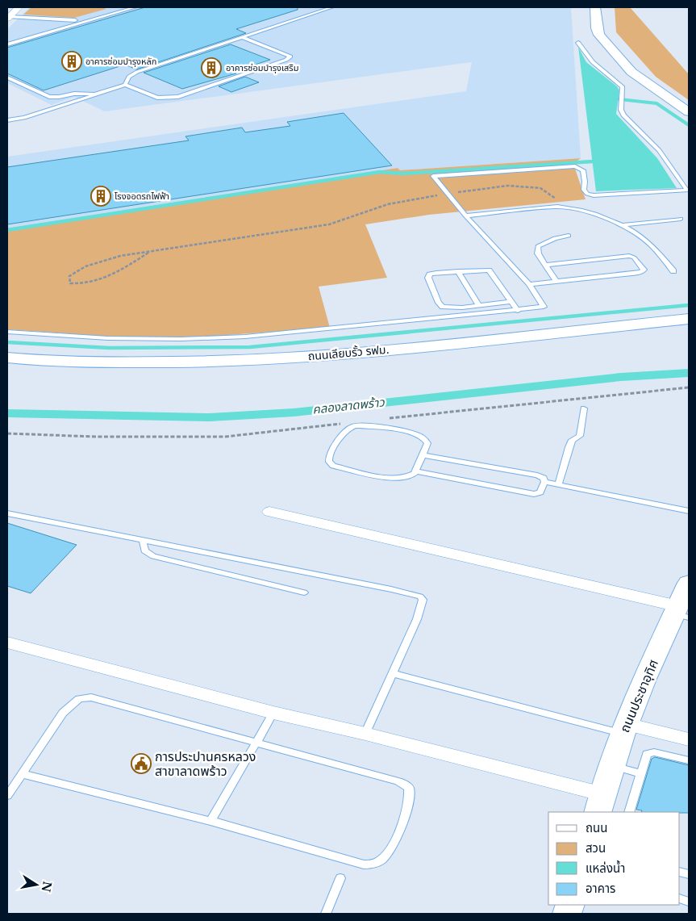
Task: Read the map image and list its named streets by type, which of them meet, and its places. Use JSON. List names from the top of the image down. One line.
{"streets":{"main road":["ถนนประชาอุทิศ"],"street":["ถนนเลียบรั้ว รฟม."]},"water":["คลองลาดพร้าว"],"places":{"building":["อาคารซ่อมบำรุงหลัก","อาคารซ่อมบำรุงเสริม","โรงจอดรถไฟฟ้า"],"public building":["การประปานครหลวง สาขาลาดพร้าว"]},"legend":["ถนน","สวน","แหล่งน้ำ","อาคาร"],"north":"right"}
